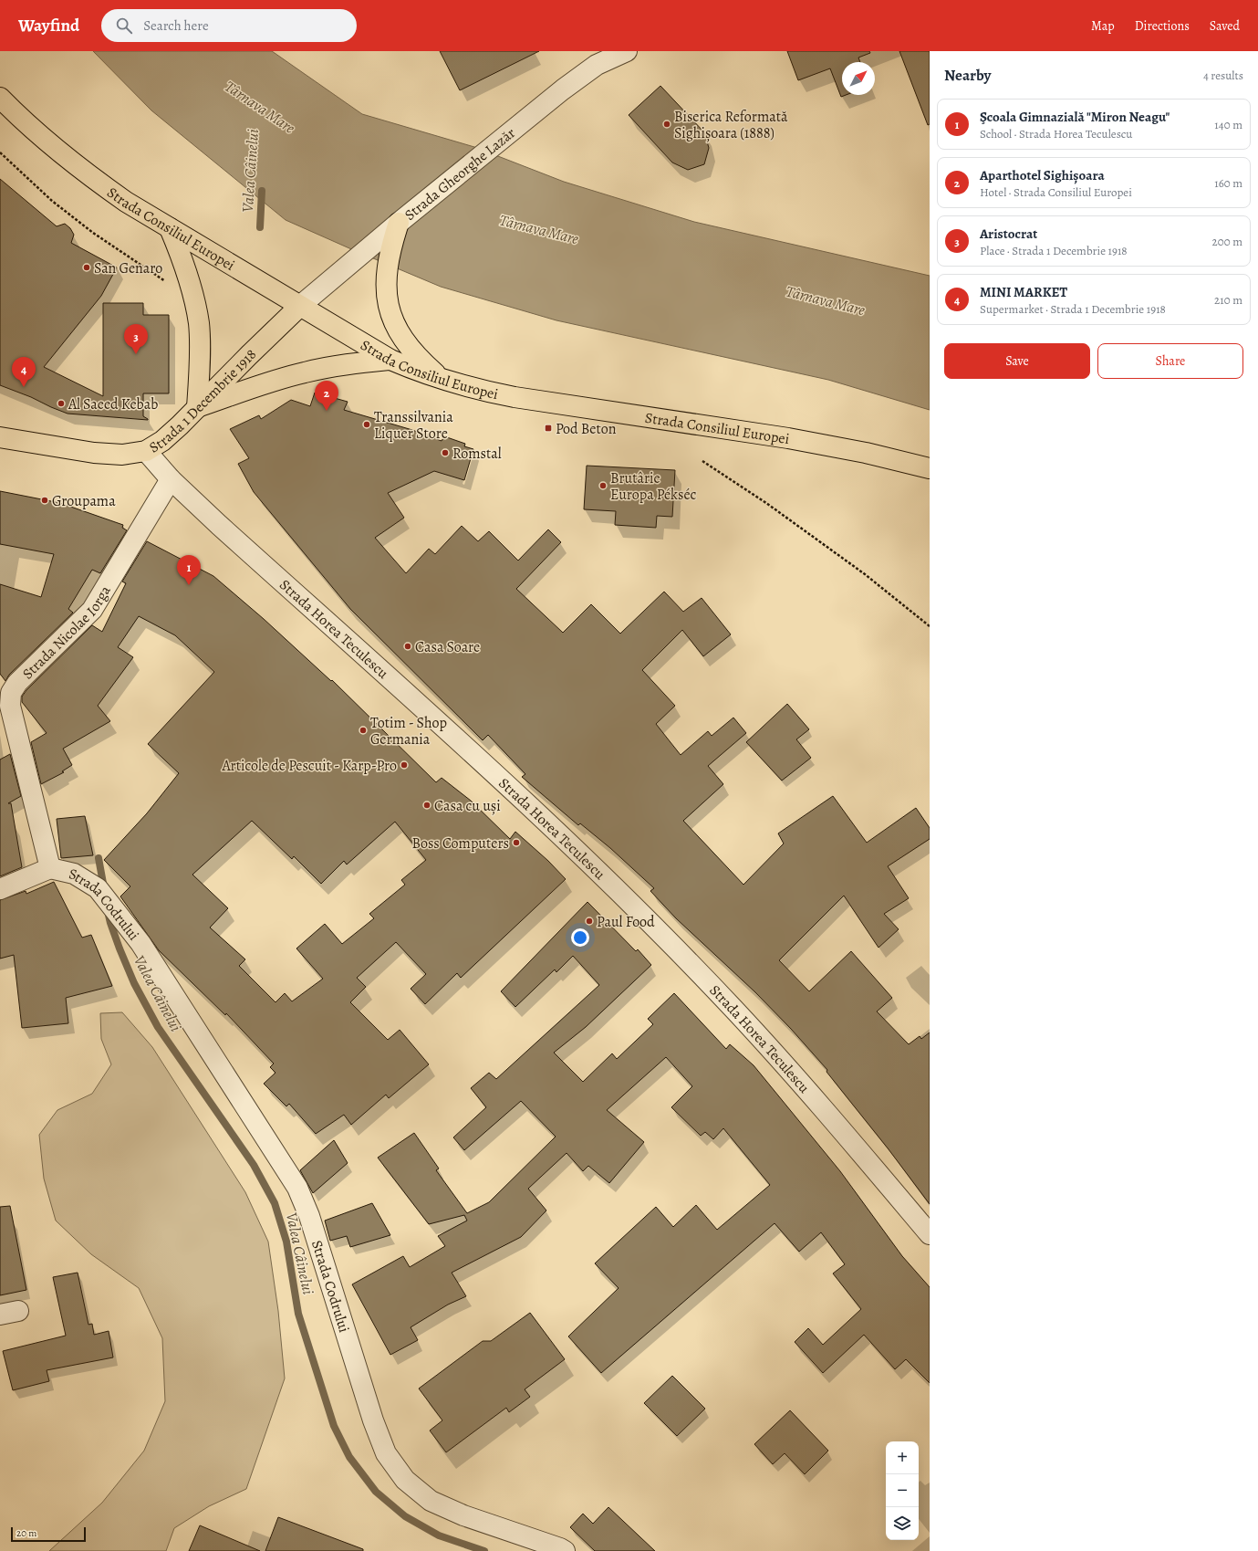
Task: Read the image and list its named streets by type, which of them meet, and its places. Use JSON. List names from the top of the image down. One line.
{"streets":{"main road":["Strada Consiliul Europei","Strada 1 Decembrie 1918"],"street":["Strada Gheorghe Lazăr","Strada Horea Teculescu","Strada Nicolae Iorga","Strada Codrului"]},"crossings":[["Strada Gheorghe Lazăr","Strada Consiliul Europei"],["Strada Gheorghe Lazăr","Strada 1 Decembrie 1918"],["Strada Consiliul Europei","Strada 1 Decembrie 1918"],["Strada 1 Decembrie 1918","Strada Horea Teculescu"],["Strada Horea Teculescu","Strada Nicolae Iorga"],["Strada Nicolae Iorga","Strada Codrului"]],"water":["Târnava Mare","Valea Câinelui"],"places":{"other":["Biserica Reformată Sighișoara (1888)","San Genaro","Al Saeed Kebab","Transsilvania Liquer Store","Romstal","Brutârie Europa Pékséc","Groupama","Casa Soare","Totim - Shop Germania","Articole de Pescuit - Karp-Pro","Casa cu uși","Boss Computers","Paul Food"],"transit":["Pod Beton"]},"scale_bar":"20 m","north":"top right","page":{"header":"Wayfind","search":"Search here","nav":["Map","Directions","Saved"],"heading":["Nearby","4 results"],"list":[{"mark":"1","name":"Şcoala Gimnazială \"Miron Neagu\"","note":"School · Strada Horea Teculescu","value":"140 m"},{"mark":"2","name":"Aparthotel Sighișoara","note":"Hotel · Strada Consiliul Europei","value":"160 m"},{"mark":"3","name":"Aristocrat","note":"Place · Strada 1 Decembrie 1918","value":"200 m"},{"mark":"4","name":"MINI MARKET","note":"Supermarket · Strada 1 Decembrie 1918","value":"210 m"}],"pins":["3","4","2","1"],"buttons":["Save","Share"],"map_buttons":["+","−"],"scale":"20 m"}}
